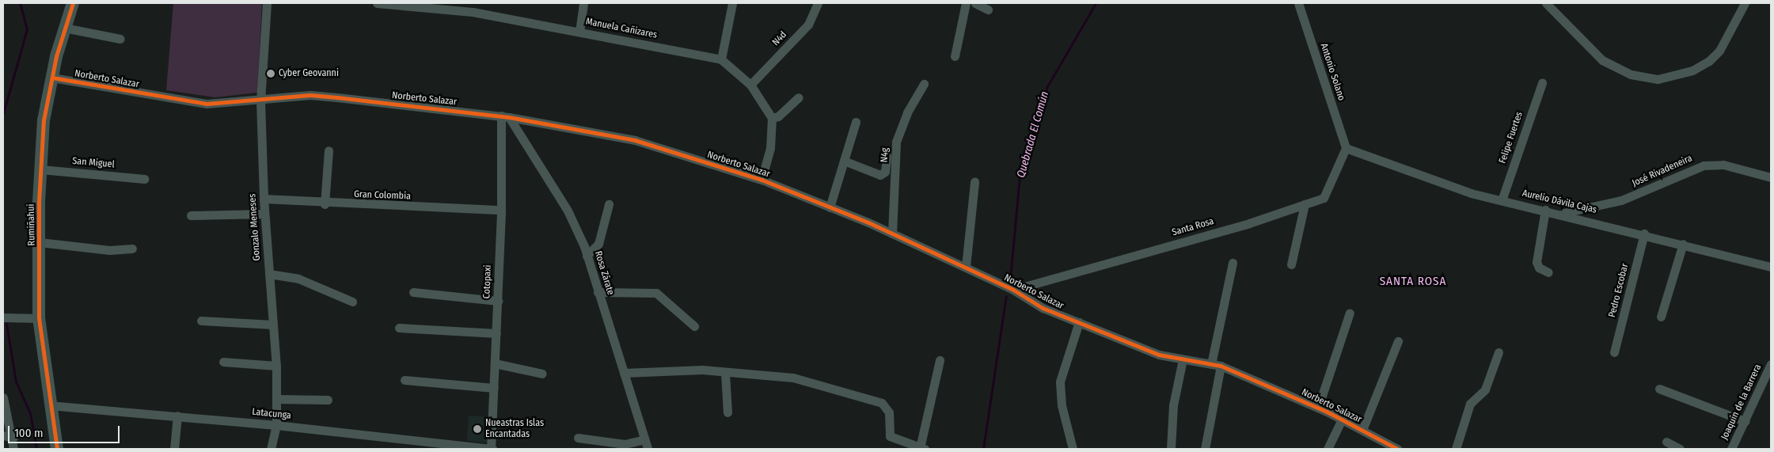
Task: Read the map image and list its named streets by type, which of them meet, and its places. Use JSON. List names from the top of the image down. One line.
{"streets":{"street":["Manuela Cañizares","N4d","Antonio Solano","Norberto Salazar","Felipe Fuertes","N4g","San Miguel","José Rivadeneira","Gran Colombia","Aurelio Dávila Cajas","Rumiñahui","Gonzalo Meneses","Santa Rosa","Rosa Zárate","Cotopaxi","Pedro Escobar","Joaquín de la Barrera","Latacunga"]},"crossings":[["Manuela Cañizares","N4d"],["Antonio Solano","Aurelio Dávila Cajas"],["Antonio Solano","Santa Rosa"],["Norberto Salazar","N4g"],["Norberto Salazar","Rumiñahui"],["Norberto Salazar","Gonzalo Meneses"],["Norberto Salazar","Santa Rosa"],["Norberto Salazar","Rosa Zárate"],["Norberto Salazar","Cotopaxi"],["Felipe Fuertes","Aurelio Dávila Cajas"],["San Miguel","Rumiñahui"],["José Rivadeneira","Aurelio Dávila Cajas"],["Gran Colombia","Gonzalo Meneses"],["Gran Colombia","Cotopaxi"],["Aurelio Dávila Cajas","Santa Rosa"],["Aurelio Dávila Cajas","Pedro Escobar"],["Rumiñahui","Latacunga"],["Gonzalo Meneses","Latacunga"],["Rosa Zárate","Cotopaxi"],["Cotopaxi","Latacunga"]],"districts":["SANTA ROSA"],"water":["Quebrada El Común"],"places":["Cyber Geovanni","Nueastras Islas Encantadas"],"scale_bar":"100 m"}
